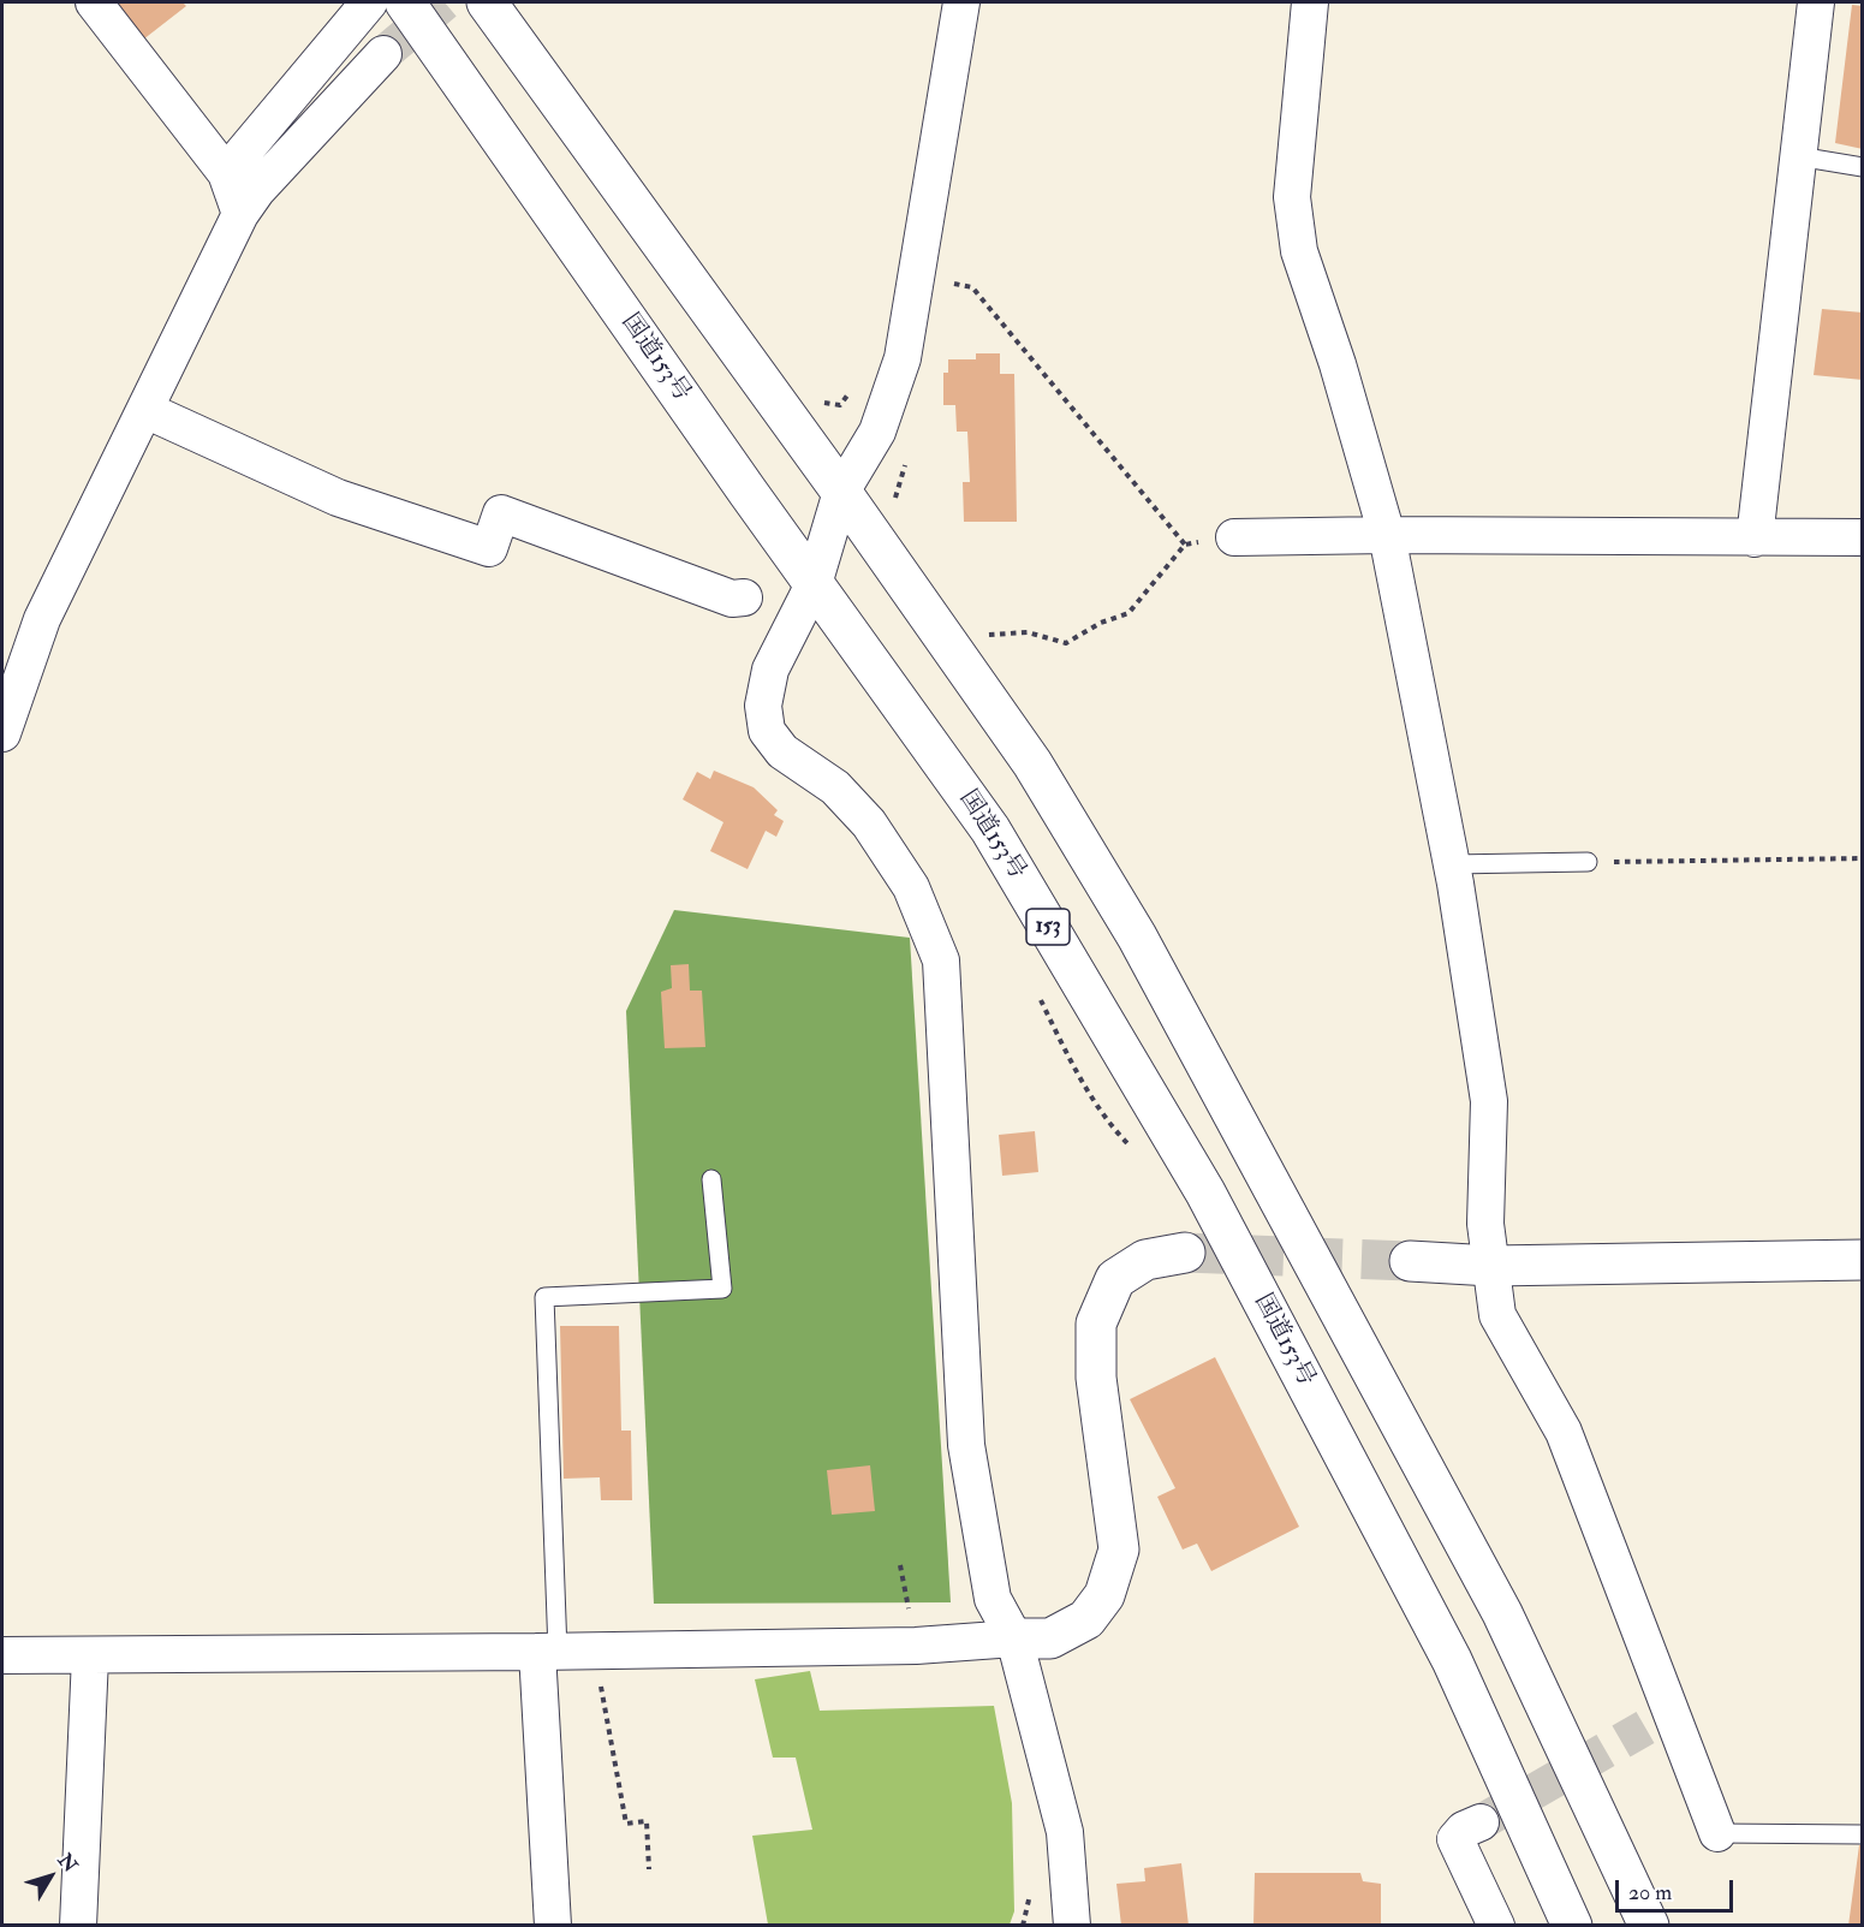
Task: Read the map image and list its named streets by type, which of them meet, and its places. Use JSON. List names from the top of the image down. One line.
{"streets":{"main road":["国道153号","153"]},"scale_bar":"20 m","north":"top right"}
